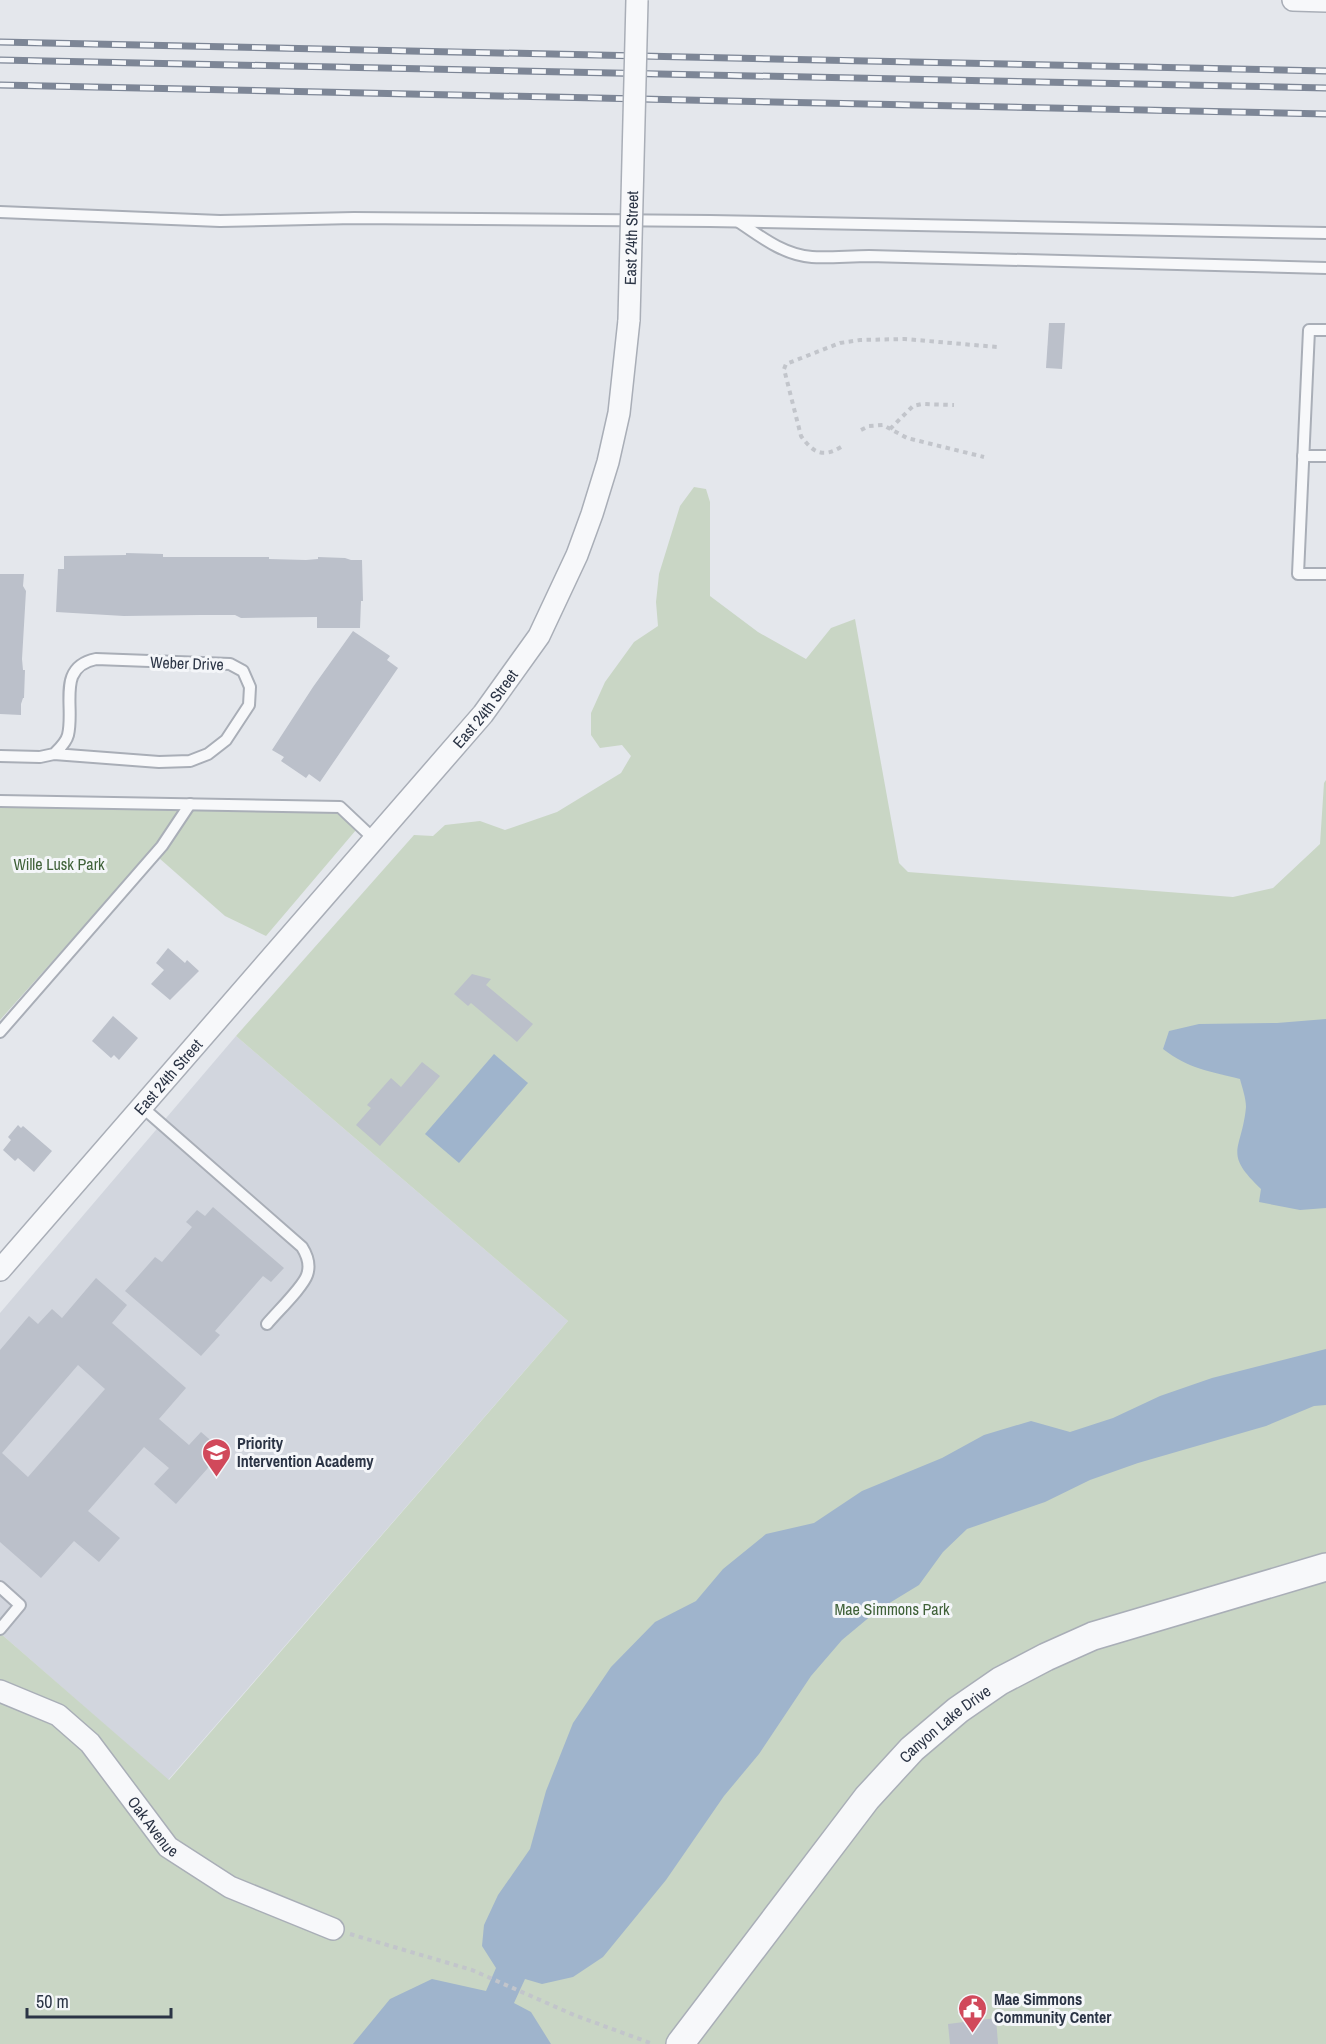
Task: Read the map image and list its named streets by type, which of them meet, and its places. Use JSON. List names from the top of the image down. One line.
{"streets":{"street":["East 24th Street","Canyon Lake Drive","Oak Avenue"],"lane":["Weber Drive"]},"parks":["Wille Lusk Park","Mae Simmons Park"],"places":{"school or university":["Priority Intervention Academy"],"public building":["Mae Simmons Community Center"]},"scale_bar":"50 m"}
